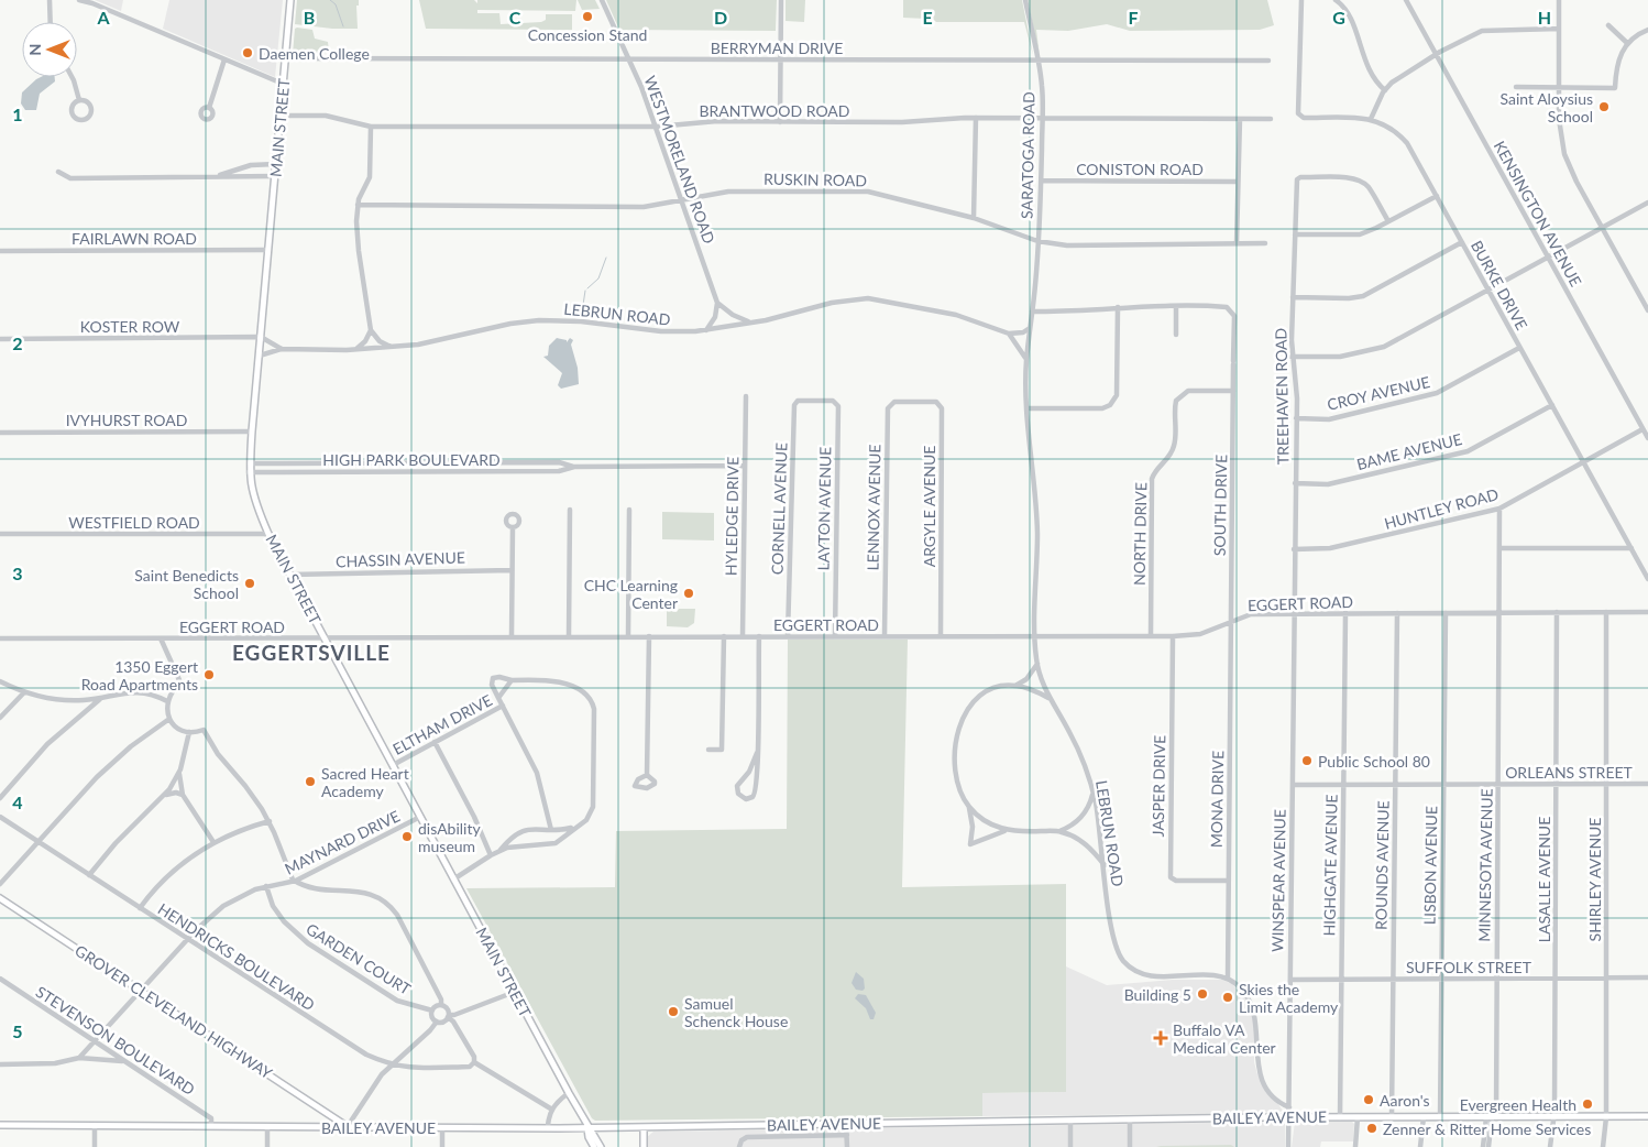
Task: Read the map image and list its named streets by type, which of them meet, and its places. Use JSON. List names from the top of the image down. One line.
{"streets":{"main road":["MAIN STREET","GROVER CLEVELAND HIGHWAY","BAILEY AVENUE"],"street":["BERRYMAN DRIVE","BRANTWOOD ROAD","SARATOGA ROAD","WESTMORELAND ROAD","CONISTON ROAD","RUSKIN ROAD","KENSINGTON AVENUE","FAIRLAWN ROAD","BURKE DRIVE","LEBRUN ROAD","KOSTER ROW","CROY AVENUE","TREEHAVEN ROAD","IVYHURST ROAD","BAME AVENUE","HIGH PARK BOULEVARD","SOUTH DRIVE","ARGYLE AVENUE","LENNOX AVENUE","CORNELL AVENUE","LAYTON AVENUE","HUNTLEY ROAD","HYLEDGE DRIVE","WESTFIELD ROAD","NORTH DRIVE","CHASSIN AVENUE","EGGERT ROAD","ELTHAM DRIVE","ORLEANS STREET","JASPER DRIVE","MONA DRIVE","MAYNARD DRIVE","HIGHGATE AVENUE","ROUNDS AVENUE","LISBON AVENUE","MINNESOTA AVENUE","LASALLE AVENUE","SHIRLEY AVENUE","WINSPEAR AVENUE","HENDRICKS BOULEVARD","GARDEN COURT","SUFFOLK STREET","STEVENSON BOULEVARD"]},"crossings":[["BERRYMAN DRIVE","MAIN STREET"],["BERRYMAN DRIVE","SARATOGA ROAD"],["BERRYMAN DRIVE","WESTMORELAND ROAD"],["BRANTWOOD ROAD","MAIN STREET"],["BRANTWOOD ROAD","SARATOGA ROAD"],["BRANTWOOD ROAD","WESTMORELAND ROAD"],["MAIN STREET","FAIRLAWN ROAD"],["MAIN STREET","LEBRUN ROAD"],["MAIN STREET","KOSTER ROW"],["MAIN STREET","IVYHURST ROAD"],["MAIN STREET","HIGH PARK BOULEVARD"],["MAIN STREET","WESTFIELD ROAD"],["MAIN STREET","CHASSIN AVENUE"],["MAIN STREET","EGGERT ROAD"],["MAIN STREET","ELTHAM DRIVE"],["MAIN STREET","MAYNARD DRIVE"],["MAIN STREET","BAILEY AVENUE"],["SARATOGA ROAD","CONISTON ROAD"],["SARATOGA ROAD","RUSKIN ROAD"],["SARATOGA ROAD","LEBRUN ROAD"],["WESTMORELAND ROAD","RUSKIN ROAD"],["KENSINGTON AVENUE","HUNTLEY ROAD"],["BURKE DRIVE","CROY AVENUE"],["BURKE DRIVE","BAME AVENUE"],["BURKE DRIVE","HUNTLEY ROAD"],["LEBRUN ROAD","KOSTER ROW"],["LEBRUN ROAD","EGGERT ROAD"],["LEBRUN ROAD","MONA DRIVE"],["CROY AVENUE","TREEHAVEN ROAD"],["TREEHAVEN ROAD","BAME AVENUE"],["TREEHAVEN ROAD","HUNTLEY ROAD"],["TREEHAVEN ROAD","EGGERT ROAD"],["TREEHAVEN ROAD","WINSPEAR AVENUE"],["HIGH PARK BOULEVARD","HYLEDGE DRIVE"],["SOUTH DRIVE","NORTH DRIVE"],["SOUTH DRIVE","EGGERT ROAD"],["SOUTH DRIVE","MONA DRIVE"],["ARGYLE AVENUE","LENNOX AVENUE"],["ARGYLE AVENUE","EGGERT ROAD"],["LENNOX AVENUE","EGGERT ROAD"],["CORNELL AVENUE","LAYTON AVENUE"],["CORNELL AVENUE","EGGERT ROAD"],["LAYTON AVENUE","EGGERT ROAD"],["HUNTLEY ROAD","MINNESOTA AVENUE"],["HYLEDGE DRIVE","EGGERT ROAD"],["NORTH DRIVE","EGGERT ROAD"],["EGGERT ROAD","JASPER DRIVE"],["EGGERT ROAD","MONA DRIVE"],["EGGERT ROAD","HIGHGATE AVENUE"],["EGGERT ROAD","ROUNDS AVENUE"],["EGGERT ROAD","LISBON AVENUE"],["EGGERT ROAD","MINNESOTA AVENUE"],["EGGERT ROAD","LASALLE AVENUE"],["EGGERT ROAD","SHIRLEY AVENUE"],["EGGERT ROAD","WINSPEAR AVENUE"],["ORLEANS STREET","HIGHGATE AVENUE"],["ORLEANS STREET","ROUNDS AVENUE"],["ORLEANS STREET","LISBON AVENUE"],["ORLEANS STREET","MINNESOTA AVENUE"],["ORLEANS STREET","LASALLE AVENUE"],["ORLEANS STREET","SHIRLEY AVENUE"],["ORLEANS STREET","WINSPEAR AVENUE"],["JASPER DRIVE","MONA DRIVE"],["MAYNARD DRIVE","HENDRICKS BOULEVARD"],["MAYNARD DRIVE","GARDEN COURT"],["MAYNARD DRIVE","GROVER CLEVELAND HIGHWAY"],["MAYNARD DRIVE","STEVENSON BOULEVARD"],["HIGHGATE AVENUE","SUFFOLK STREET"],["HIGHGATE AVENUE","BAILEY AVENUE"],["ROUNDS AVENUE","SUFFOLK STREET"],["ROUNDS AVENUE","BAILEY AVENUE"],["LISBON AVENUE","SUFFOLK STREET"],["LISBON AVENUE","BAILEY AVENUE"],["MINNESOTA AVENUE","SUFFOLK STREET"],["MINNESOTA AVENUE","BAILEY AVENUE"],["LASALLE AVENUE","SUFFOLK STREET"],["LASALLE AVENUE","BAILEY AVENUE"],["SHIRLEY AVENUE","SUFFOLK STREET"],["SHIRLEY AVENUE","BAILEY AVENUE"],["WINSPEAR AVENUE","SUFFOLK STREET"],["WINSPEAR AVENUE","BAILEY AVENUE"],["GROVER CLEVELAND HIGHWAY","BAILEY AVENUE"],["STEVENSON BOULEVARD","BAILEY AVENUE"]],"districts":["EGGERTSVILLE"],"places":{"other":["Concession Stand","Daemen College","Saint Aloysius School","Saint Benedicts School","CHC Learning Center","1350 Eggert Road Apartments","Public School 80","Sacred Heart Academy","disAbility museum","Building 5","Skies the Limit Academy","Samuel Schenck House","Aaron's","Evergreen Health","Zenner & Ritter Home Services"],"health":["Buffalo VA Medical Center"]},"north":"left","grid":{"columns":["A","B","C","D","E","F","G","H"],"rows":["1","2","3","4","5"]}}
